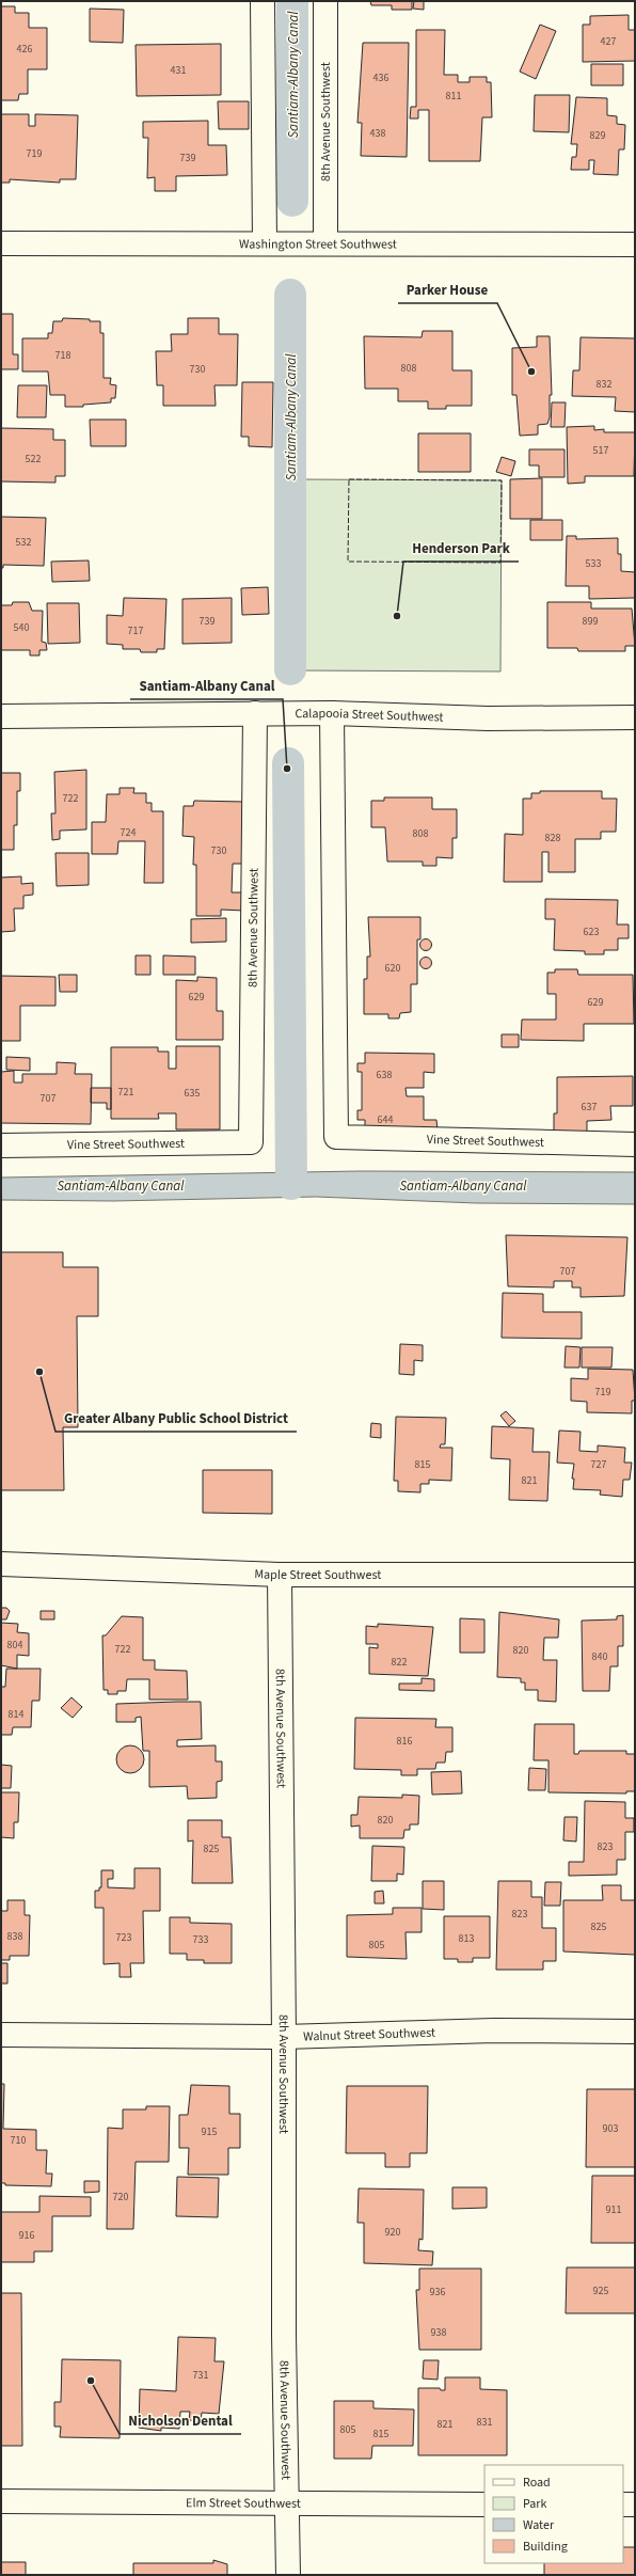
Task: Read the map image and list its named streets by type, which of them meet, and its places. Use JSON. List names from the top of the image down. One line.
{"streets":{"street":["8th Avenue Southwest","Washington Street Southwest","Calapooia Street Southwest","Vine Street Southwest","Maple Street Southwest","Walnut Street Southwest","Elm Street Southwest"]},"crossings":[["8th Avenue Southwest","Washington Street Southwest"],["8th Avenue Southwest","Calapooia Street Southwest"],["8th Avenue Southwest","Vine Street Southwest"],["8th Avenue Southwest","Maple Street Southwest"],["8th Avenue Southwest","Walnut Street Southwest"],["8th Avenue Southwest","Elm Street Southwest"],["Calapooia Street Southwest","Vine Street Southwest"]],"water":["Santiam-Albany Canal"],"places":["Parker House","Henderson Park","Santiam-Albany Canal","Greater Albany Public School District","Nicholson Dental"],"house_numbers":["427","426","431","436","811","438","829","719","739","718","808","730","832","517","522","532","533","739","899","540","717","722","724","808","828","730","623","620","629","629","638","721","635","707","637","644","707","719","815","727","821","804","722","820","840","822","814","816","820","823","825","823","825","838","723","813","733","805","903","915","710","720","911","920","916","925","936","938","731","831","821","805","815"],"legend":["Road","Park","Water","Building"]}
